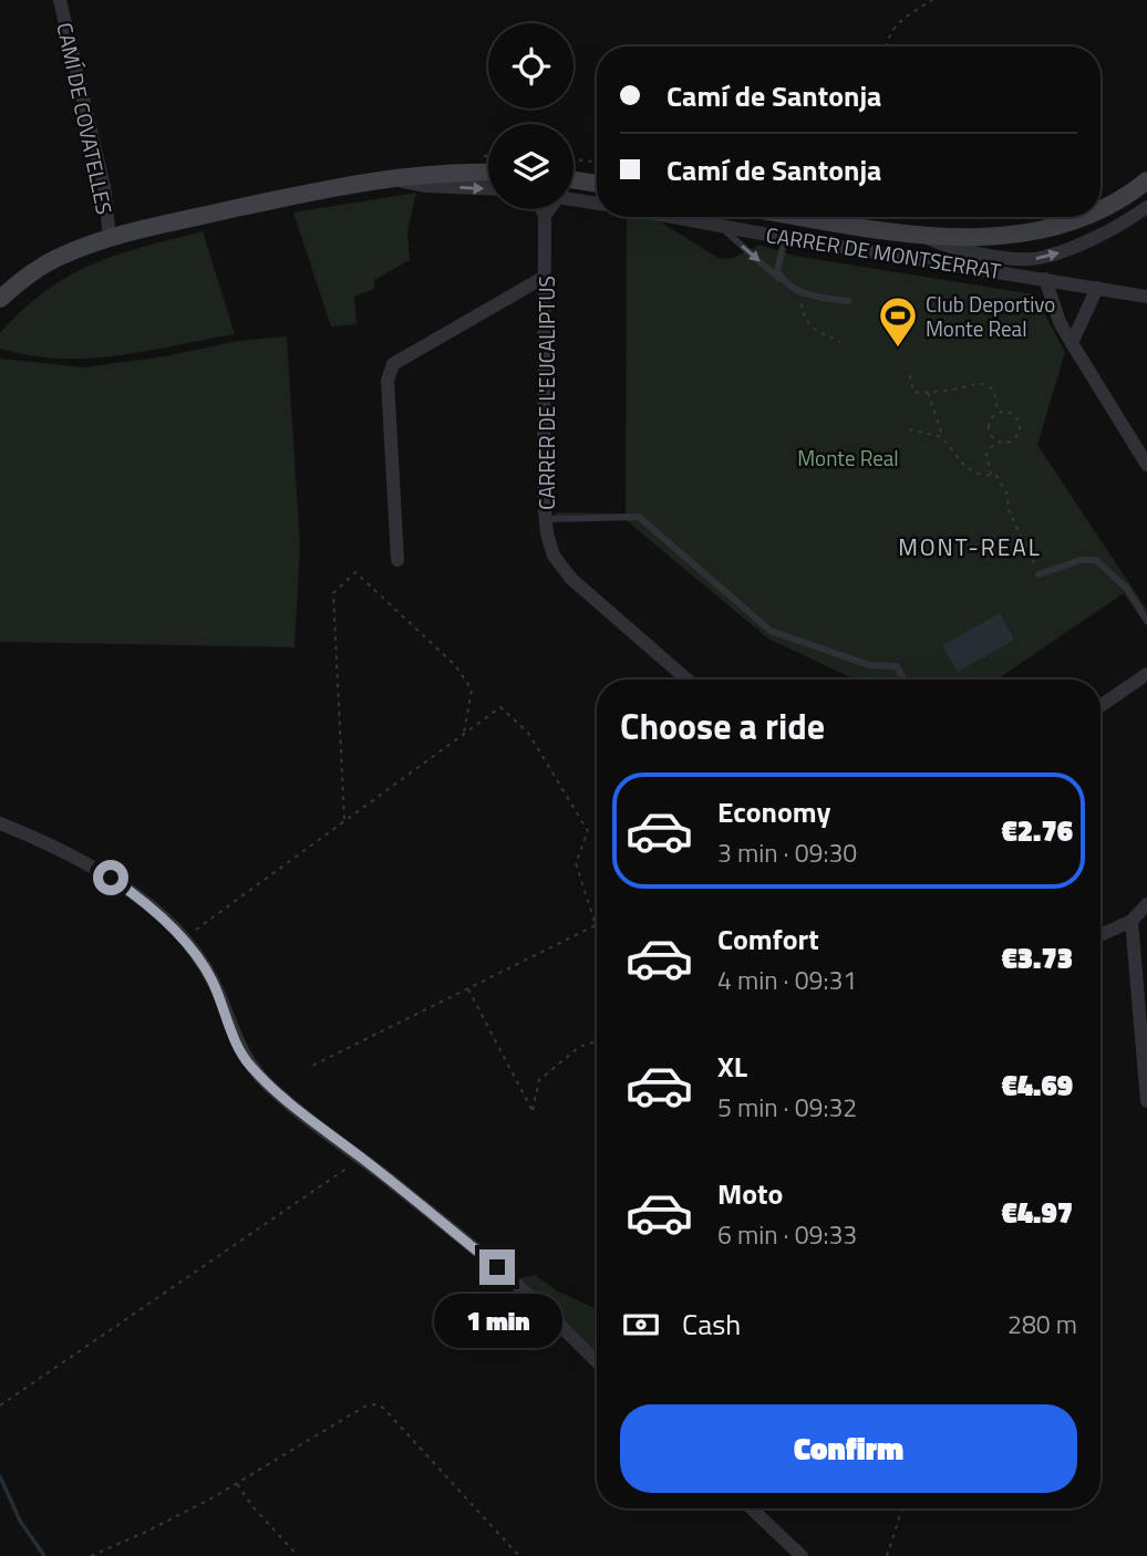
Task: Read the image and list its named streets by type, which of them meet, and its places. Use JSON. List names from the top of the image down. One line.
{"streets":{"street":["CAMÍ DE COVATELLES","CARRER DE MONTSERRAT","CARRER DE L'EUCALIPTUS"]},"districts":["MONT-REAL"],"parks":["Monte Real"],"places":{"sports":["Club Deportivo Monte Real"]},"page":{"banner":["Camí de Santonja","Camí de Santonja"],"heading":"Choose a ride","list":[{"name":"Economy","note":"3 min · 09:30","value":"€2.76"},{"name":"Comfort","note":"4 min · 09:31","value":"€3.73"},{"name":"XL","note":"5 min · 09:32","value":"€4.69"},{"name":"Moto","note":"6 min · 09:33","value":"€4.97"}],"pay":["Cash","280 m"],"bubble":"1 min","buttons":"Confirm"}}
